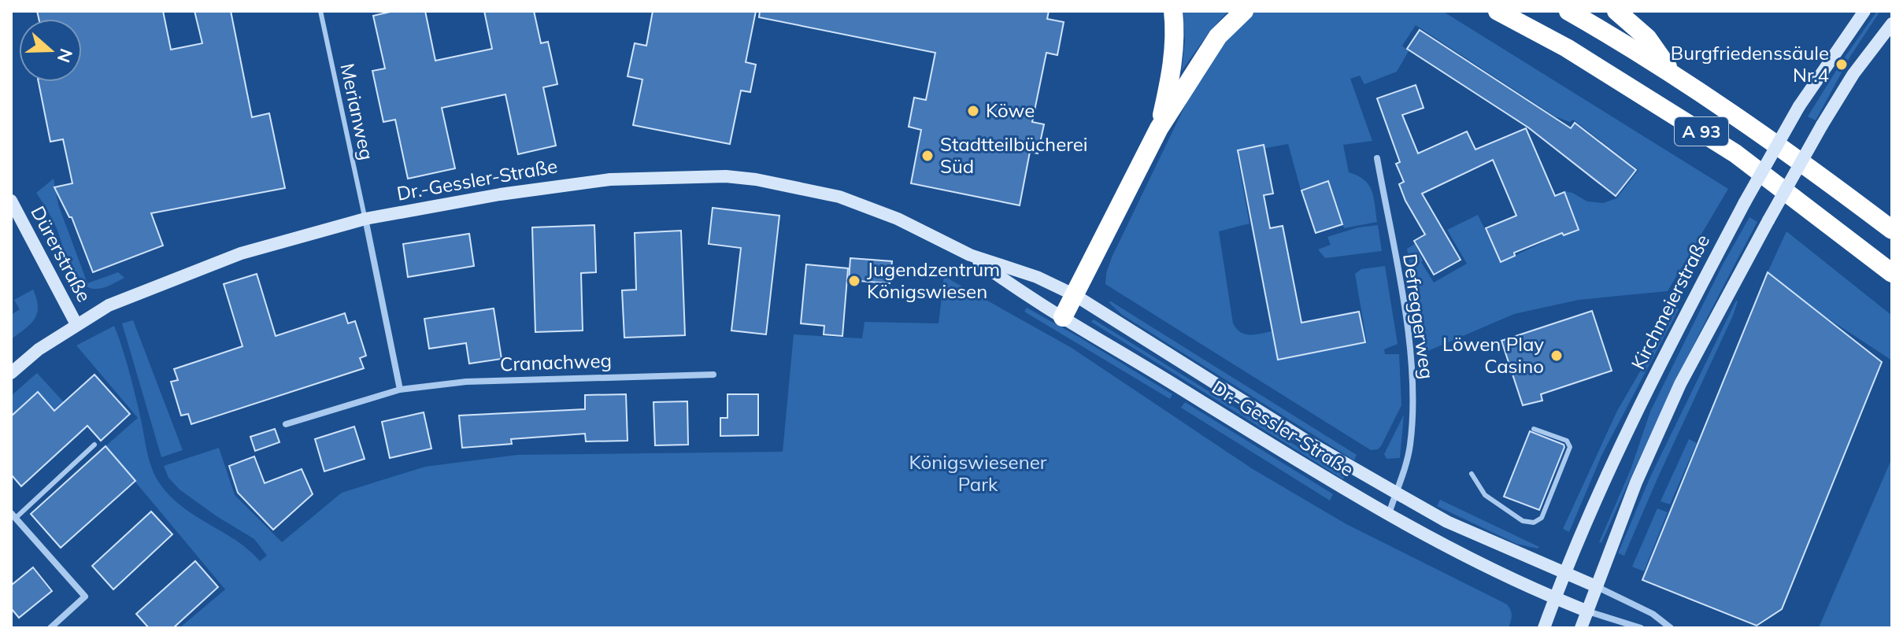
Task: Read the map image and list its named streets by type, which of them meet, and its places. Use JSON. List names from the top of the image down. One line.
{"streets":{"highway":["A 93"],"main road":["Dr.-Gessler-Straße","Dürerstraße","Kirchmeierstraße"],"street":["Defreggerweg","Cranachweg"],"lane":["Merianweg"]},"crossings":[["Merianweg","Dr.-Gessler-Straße"],["Dr.-Gessler-Straße","Dürerstraße"],["Dr.-Gessler-Straße","Kirchmeierstraße"],["Dr.-Gessler-Straße","Defreggerweg"]],"parks":["Königswiesener Park"],"places":["Burgfriedenssäule Nr.4","Köwe","Stadtteilbücherei Süd","Jugendzentrum Königswiesen","Löwen Play Casino"],"north":"right"}
